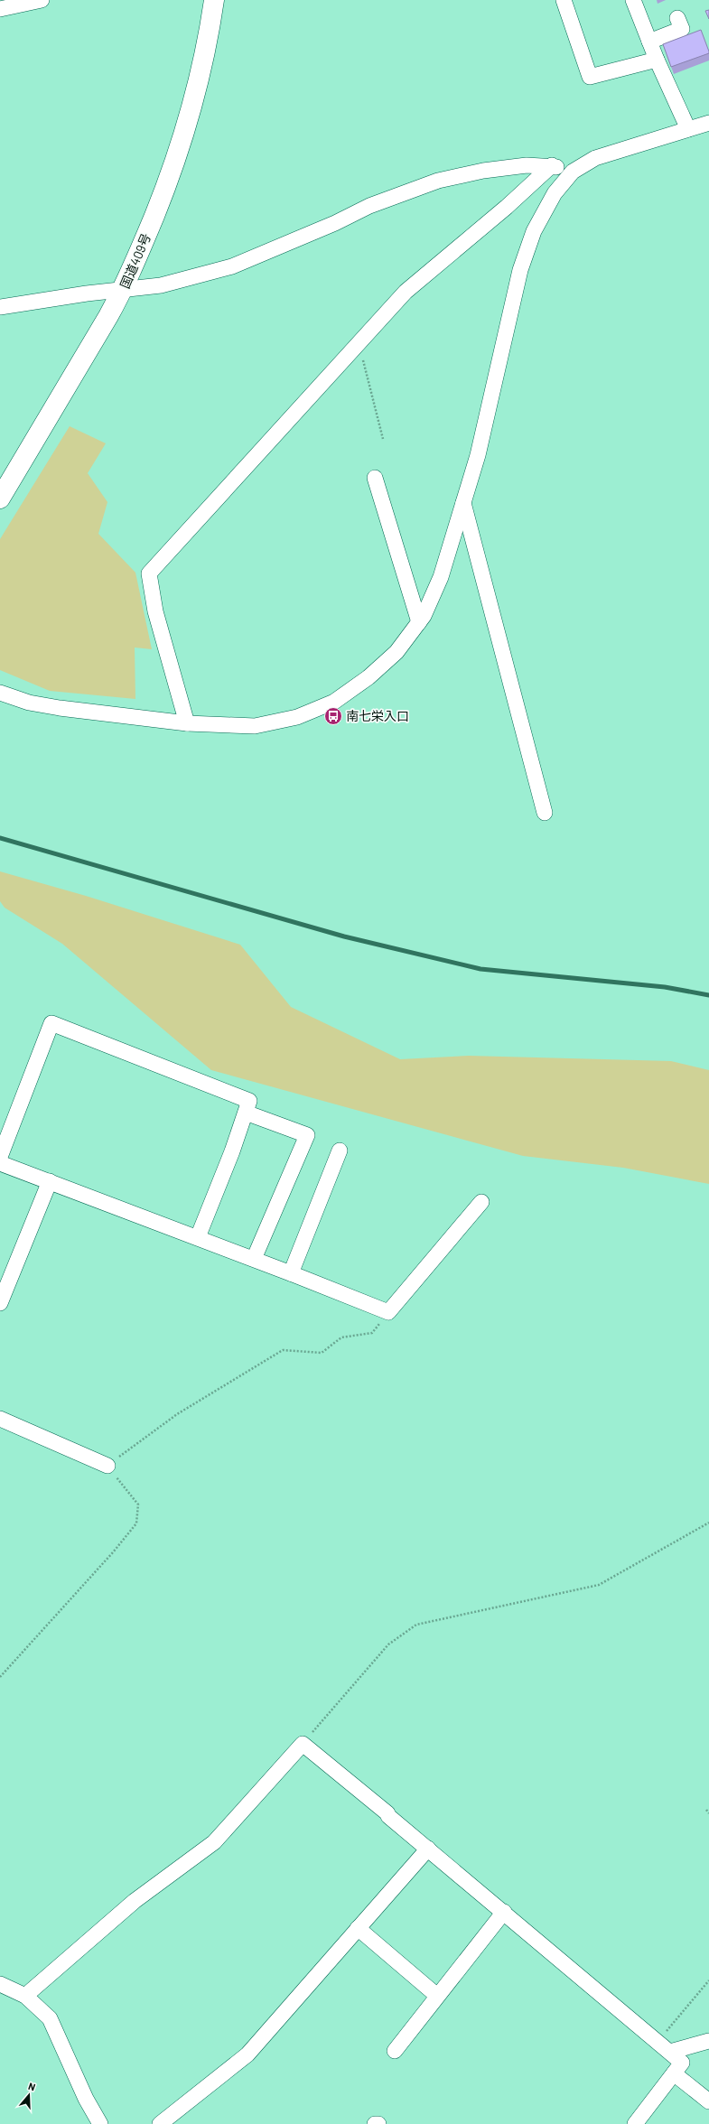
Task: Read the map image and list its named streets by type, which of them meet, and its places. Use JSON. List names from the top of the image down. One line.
{"streets":{"highway":["国道409号"]},"places":{"bus stop":["南七栄入口"]},"north":"top"}
